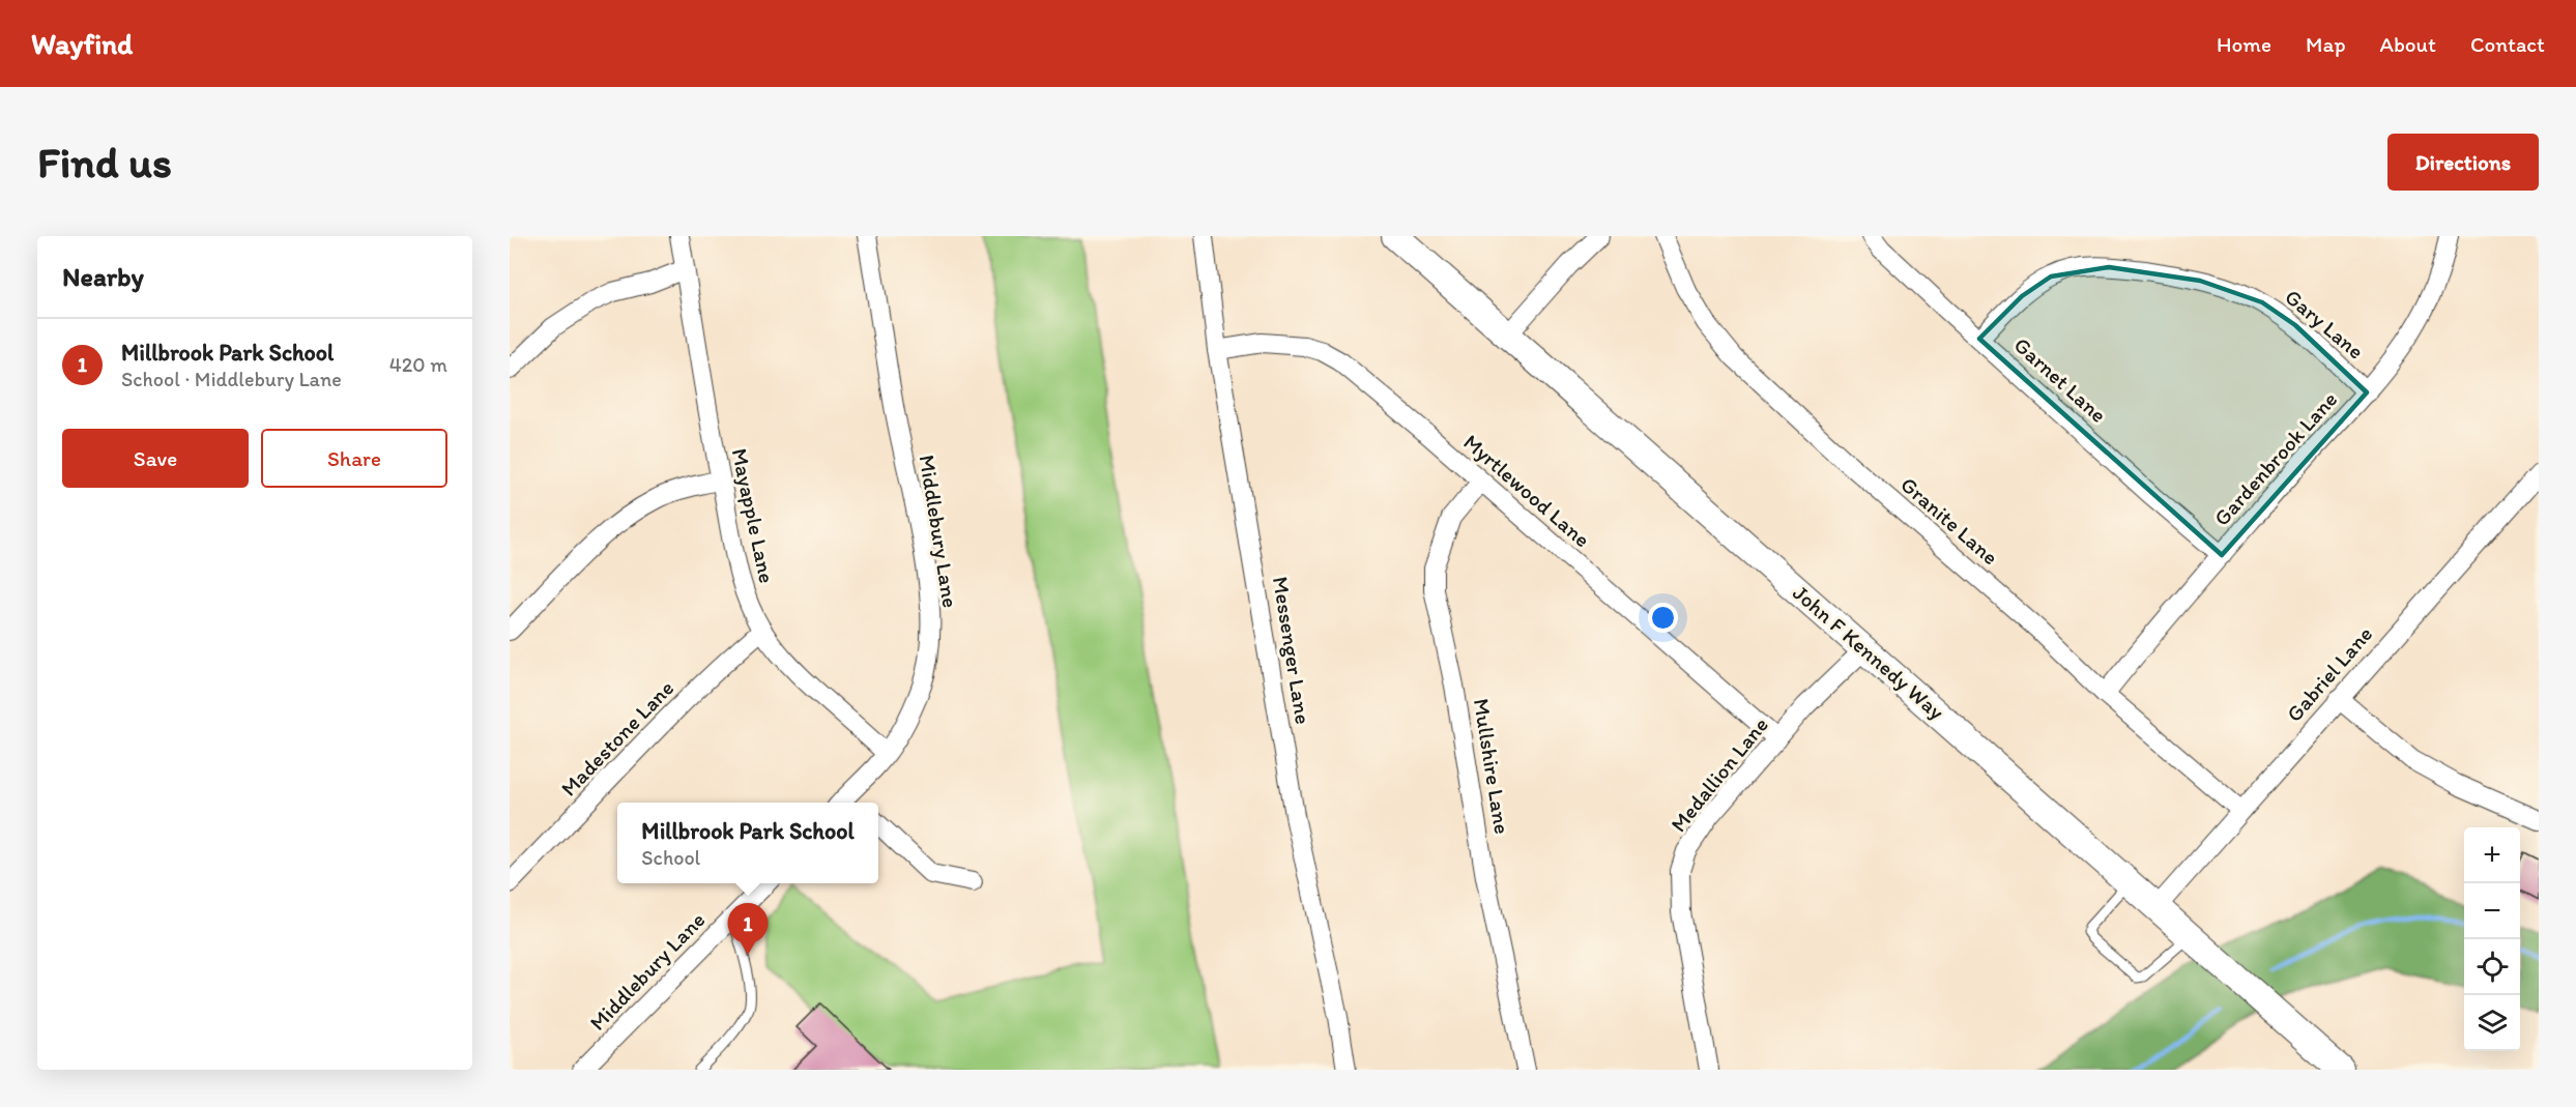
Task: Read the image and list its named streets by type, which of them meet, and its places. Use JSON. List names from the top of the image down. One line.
{"streets":{"street":["Gary Lane","Garnet Lane","Gardenbrook Lane","Myrtlewood Lane","Mayapple Lane","Granite Lane","Middlebury Lane","Messenger Lane","John F Kennedy Way","Gabriel Lane","Madestone Lane","Mullshire Lane","Medallion Lane"]},"crossings":[["Gary Lane","Garnet Lane"],["Gary Lane","Gardenbrook Lane"],["Garnet Lane","Gardenbrook Lane"],["Gardenbrook Lane","Granite Lane"],["Myrtlewood Lane","Messenger Lane"],["Myrtlewood Lane","Mullshire Lane"],["Myrtlewood Lane","Medallion Lane"],["Mayapple Lane","Middlebury Lane"],["Mayapple Lane","Madestone Lane"],["Granite Lane","Gabriel Lane"],["John F Kennedy Way","Gabriel Lane"],["John F Kennedy Way","Medallion Lane"]],"page":{"header":"Wayfind","nav":["Home","Map","About","Contact"],"buttons":["Directions",["Save","Share"]],"title":"Find us","heading":"Nearby","list":[{"mark":"1","name":"Millbrook Park School","note":"School · Middlebury Lane","value":"420 m"}],"popup":["Millbrook Park School","School"],"map_buttons":["+","−"],"pins":"1"}}
